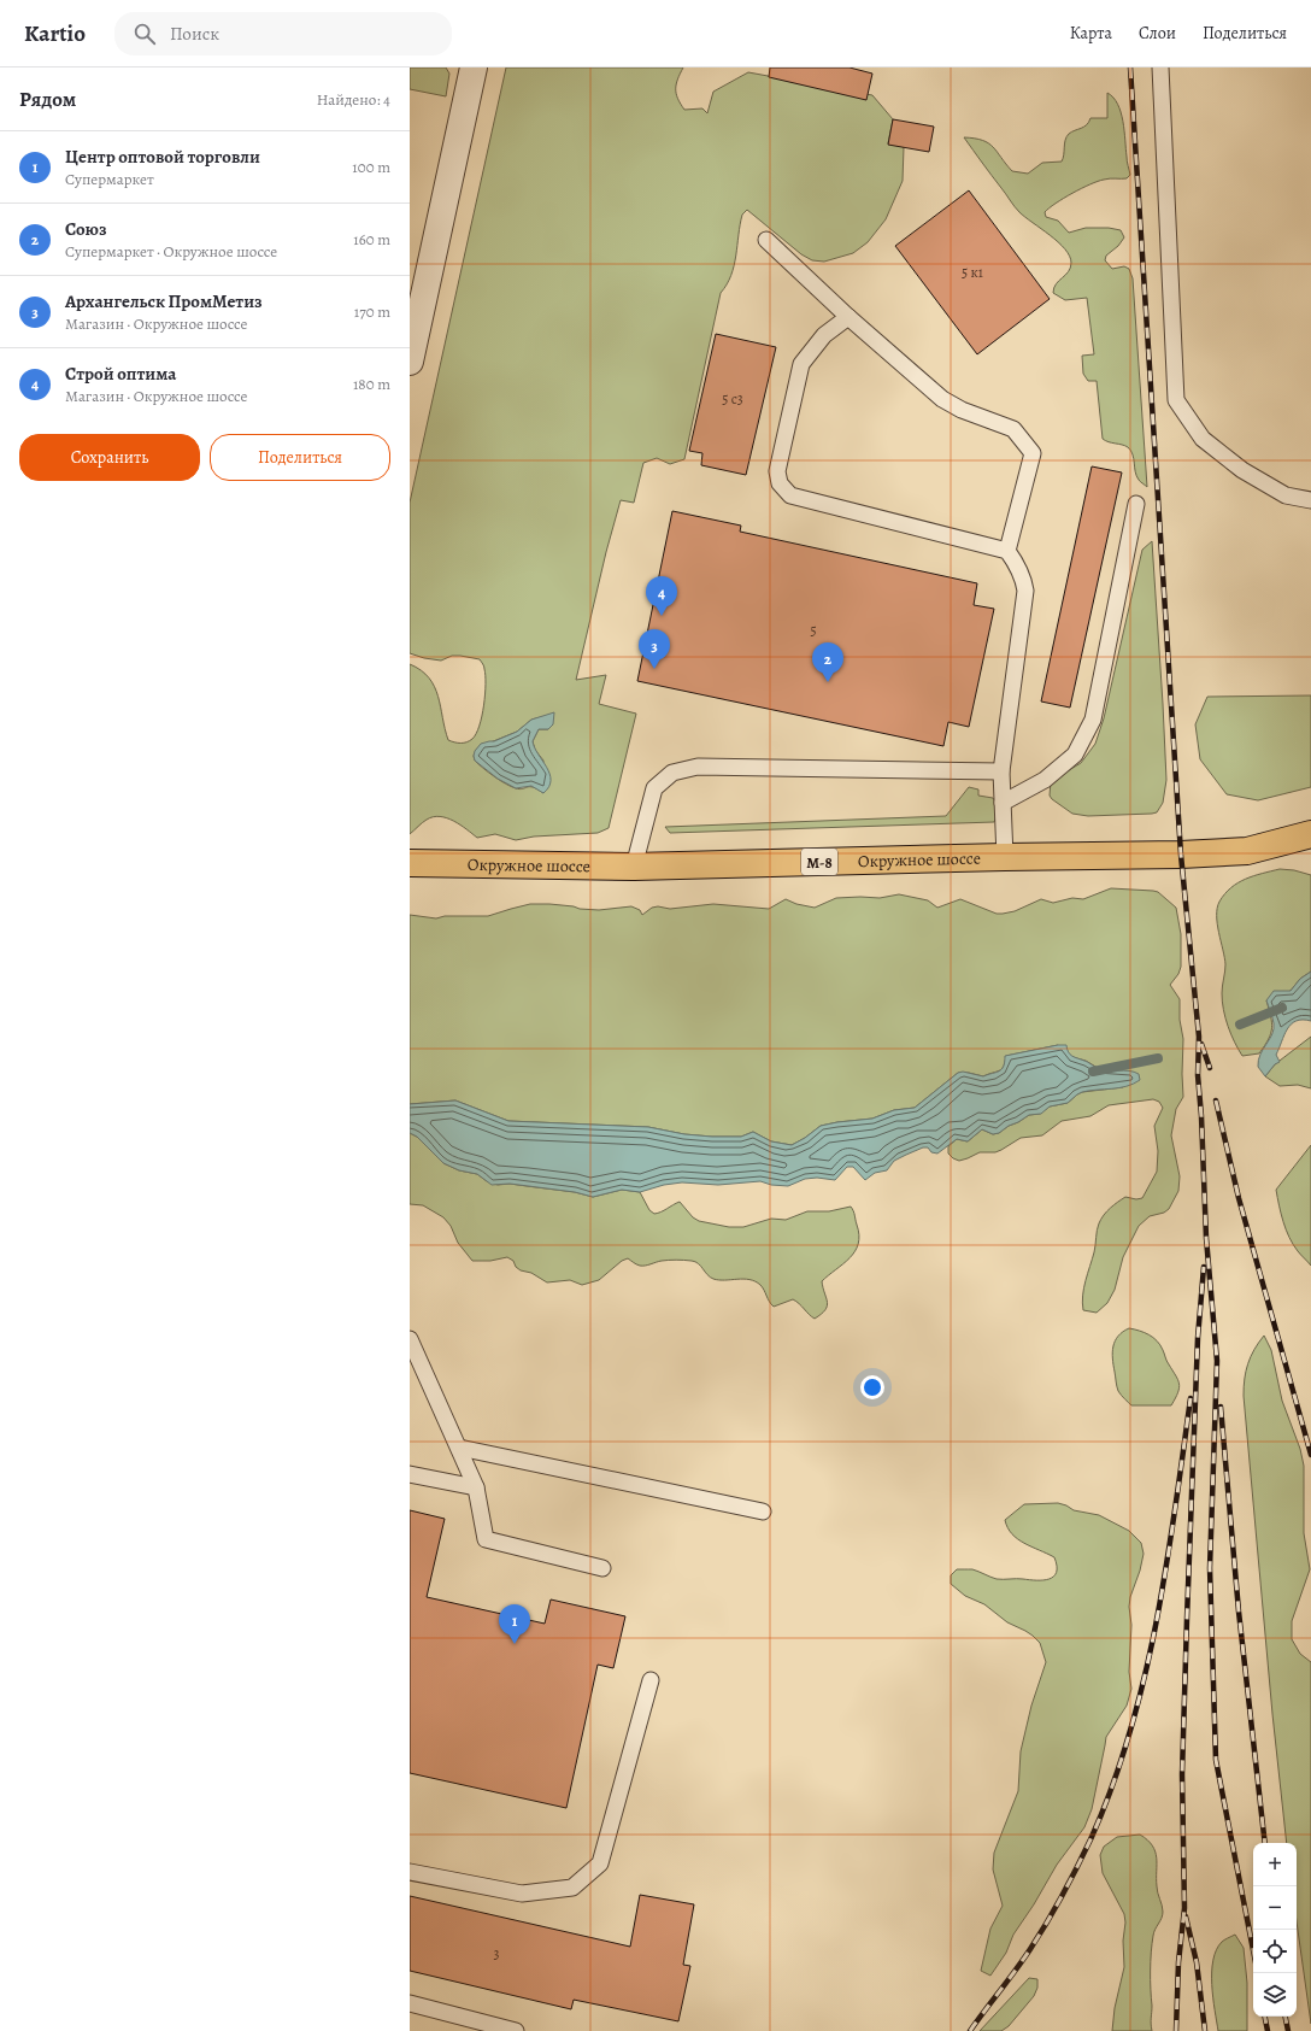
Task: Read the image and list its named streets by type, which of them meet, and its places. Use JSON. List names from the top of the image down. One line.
{"streets":{"main road":["Окружное шоссе","М-8"]},"house_numbers":["5 к1","5 с3","5","3"],"page":{"header":"Kartio","search":"Поиск","nav":["Карта","Слои","Поделиться"],"heading":["Рядом","Найдено: 4"],"list":[{"mark":"1","name":"Центр оптовой торговли","note":"Супермаркет","value":"100 m"},{"mark":"2","name":"Союз","note":"Супермаркет · Окружное шоссе","value":"160 m"},{"mark":"3","name":"Архангельск ПромМетиз","note":"Магазин · Окружное шоссе","value":"170 m"},{"mark":"4","name":"Строй оптима","note":"Магазин · Окружное шоссе","value":"180 m"}],"buttons":["Сохранить","Поделиться"],"pins":["4","3","2","1"],"map_buttons":["+","−"]}}
